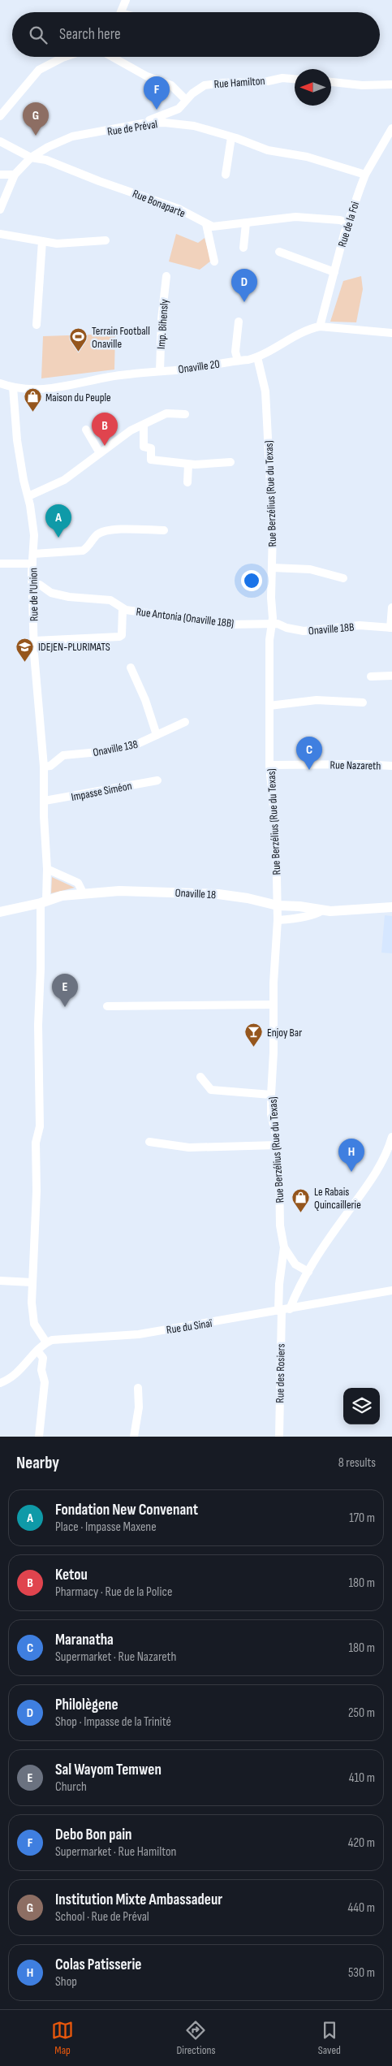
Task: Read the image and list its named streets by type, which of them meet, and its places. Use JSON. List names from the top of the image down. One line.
{"streets":{"street":["Rue Hamilton","Rue de Préval","Rue Bonaparte","Rue de la Foi","Imp. Bihensly","Onaville 20","Rue Berzélius (Rue du Texas)","Rue de l'Union","Rue Antonia (Onaville 18B)","Onaville 18B","Onaville 138","Rue Nazareth","Impasse Siméon","Onaville 18","Rue du Sinaï","Rue des Rosiers"]},"crossings":[["Rue de Préval","Rue Bonaparte"],["Rue de Préval","Rue de la Foi"],["Rue Bonaparte","Rue de la Foi"],["Rue de la Foi","Onaville 20"],["Imp. Bihensly","Onaville 20"],["Onaville 20","Rue Berzélius (Rue du Texas)"],["Onaville 20","Rue de l'Union"],["Rue Berzélius (Rue du Texas)","Rue Antonia (Onaville 18B)"],["Rue Berzélius (Rue du Texas)","Onaville 18B"],["Rue Berzélius (Rue du Texas)","Rue Nazareth"],["Rue Berzélius (Rue du Texas)","Onaville 18"],["Rue Berzélius (Rue du Texas)","Rue du Sinaï"],["Rue Berzélius (Rue du Texas)","Rue des Rosiers"],["Rue de l'Union","Rue Antonia (Onaville 18B)"],["Rue de l'Union","Onaville 138"],["Rue de l'Union","Impasse Siméon"],["Rue de l'Union","Onaville 18"],["Rue de l'Union","Rue du Sinaï"],["Rue Antonia (Onaville 18B)","Onaville 18B"],["Rue du Sinaï","Rue des Rosiers"]],"places":{"sports":["Terrain Football Onaville"],"shop":["Maison du Peuple","Le Rabais Quincaillerie"],"school or university":["IDEJEN-PLURIMATS"],"bar":["Enjoy Bar"]},"north":"left","page":{"search":"Search here","pins":["F","G","D","B","A","C","E","H"],"heading":["Nearby","8 results"],"list":[{"mark":"A","name":"Fondation New Convenant","note":"Place · Impasse Maxene","value":"170 m"},{"mark":"B","name":"Ketou","note":"Pharmacy · Rue de la Police","value":"180 m"},{"mark":"C","name":"Maranatha","note":"Supermarket · Rue Nazareth","value":"180 m"},{"mark":"D","name":"Philolègene","note":"Shop · Impasse de la Trinité","value":"250 m"},{"mark":"E","name":"Sal Wayom Temwen","note":"Church","value":"410 m"},{"mark":"F","name":"Debo Bon pain","note":"Supermarket · Rue Hamilton","value":"420 m"},{"mark":"G","name":"Institution Mixte Ambassadeur","note":"School · Rue de Préval","value":"440 m"},{"mark":"H","name":"Colas Patisserie","note":"Shop","value":"530 m"}],"nav":["Map","Directions","Saved"]}}
